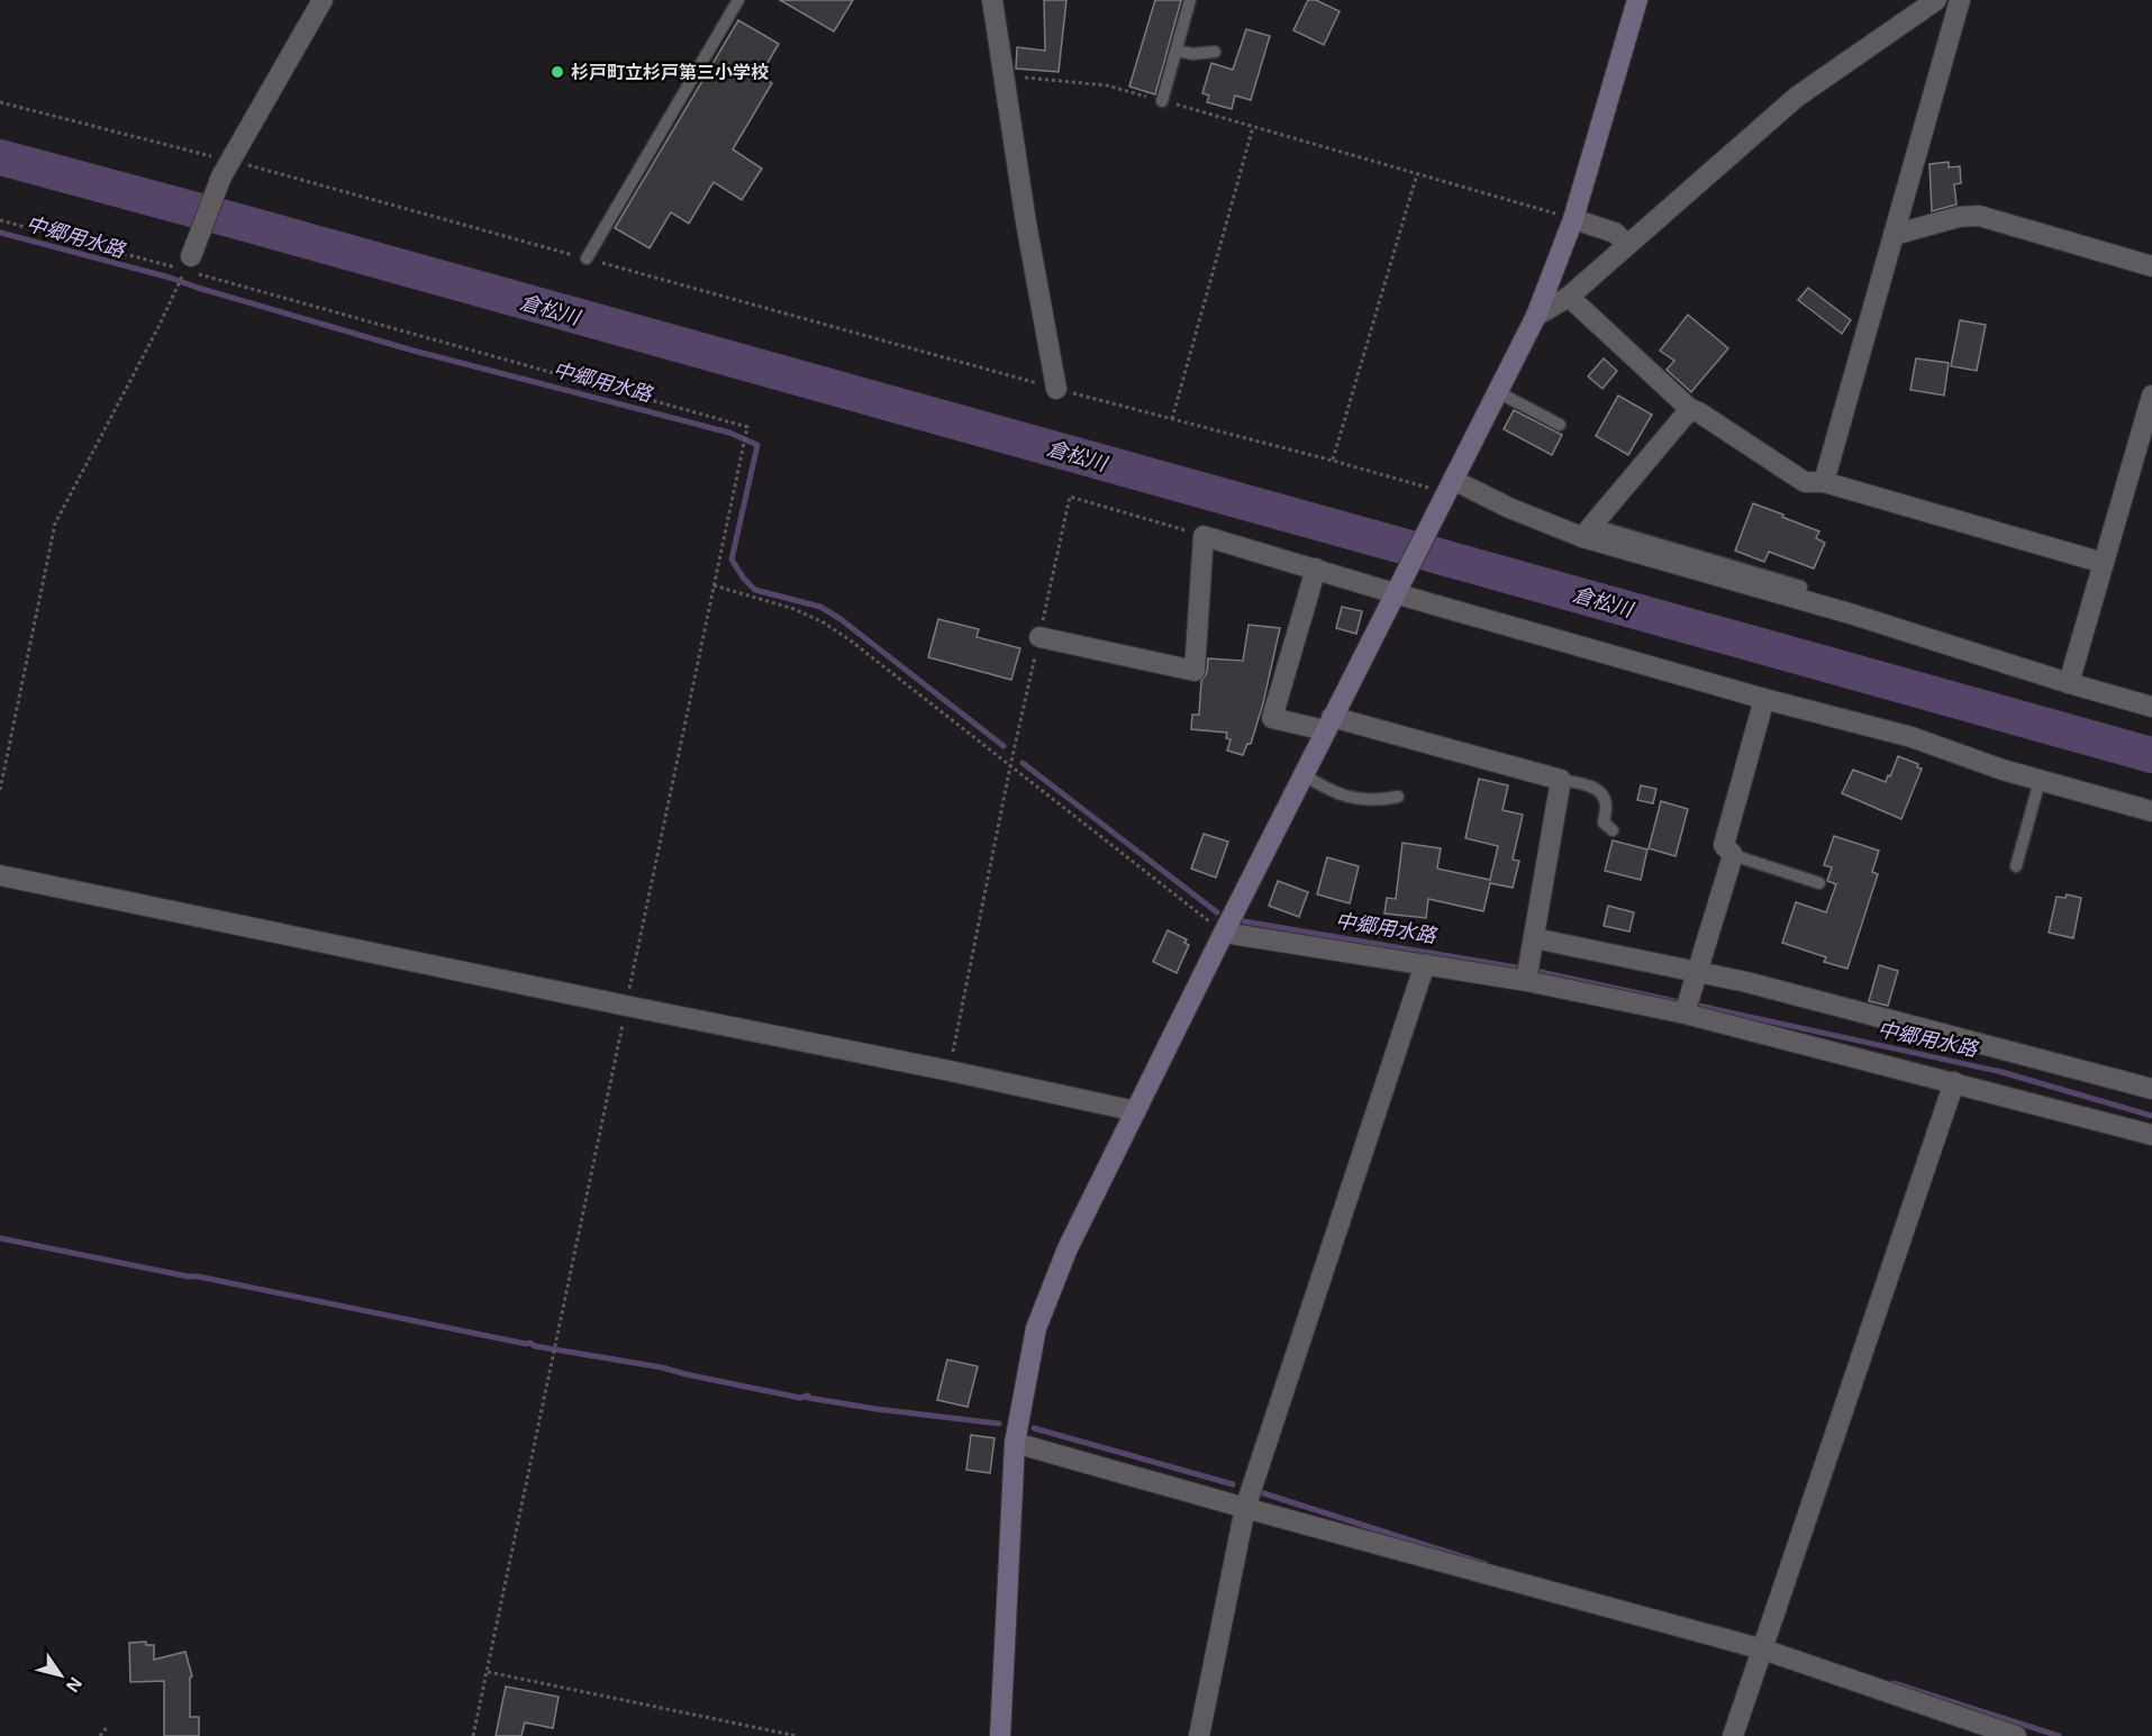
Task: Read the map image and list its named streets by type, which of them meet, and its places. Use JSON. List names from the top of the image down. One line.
{"water":["中郷用水路","倉松川"],"places":["杉戸町立杉戸第三小学校"],"north":"bottom right"}
